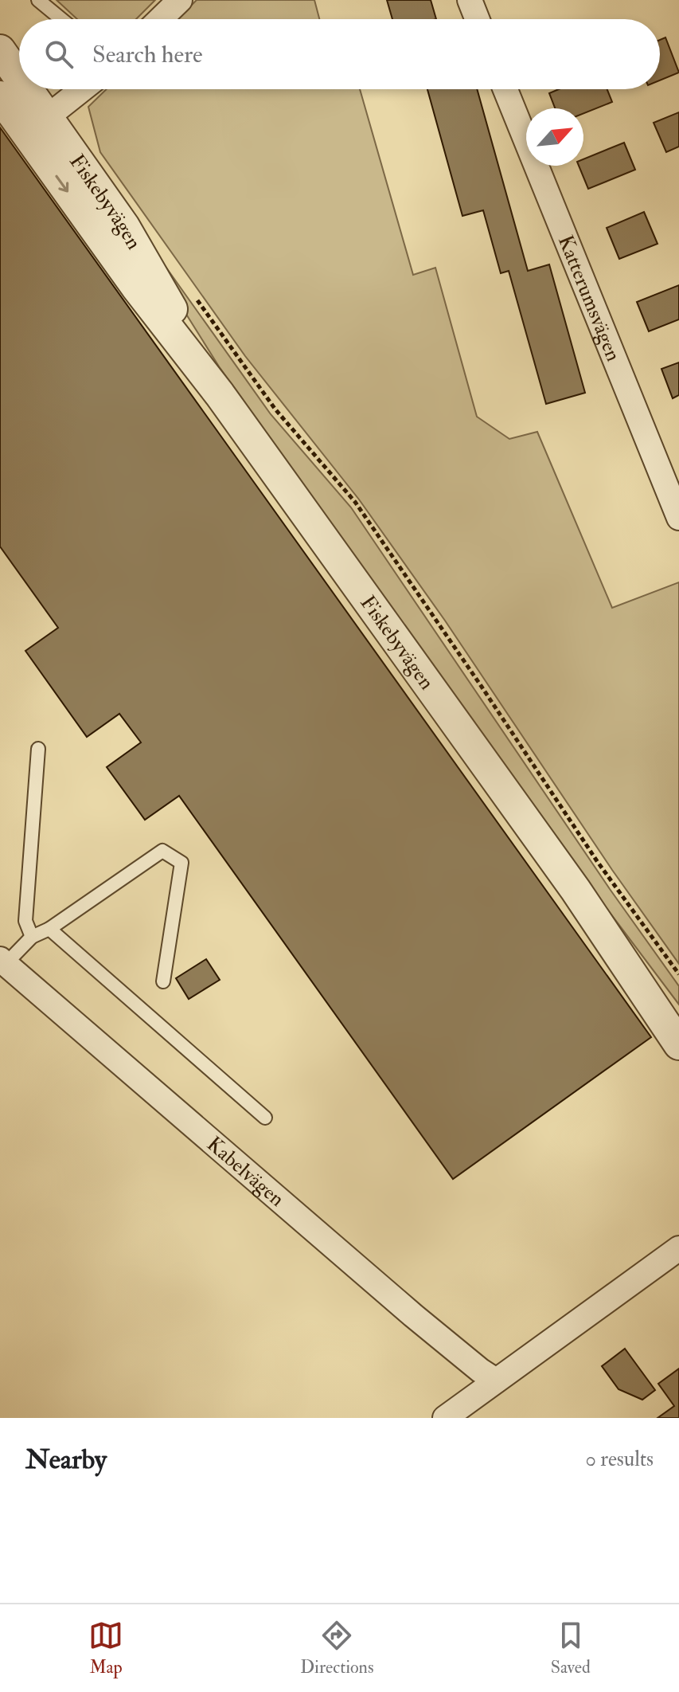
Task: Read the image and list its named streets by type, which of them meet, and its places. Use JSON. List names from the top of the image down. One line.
{"streets":{"street":["Fiskebyvägen","Katterumsvägen","Kabelvägen"]},"north":"top right","page":{"search":"Search here","heading":["Nearby","0 results"],"nav":["Map","Directions","Saved"]}}
